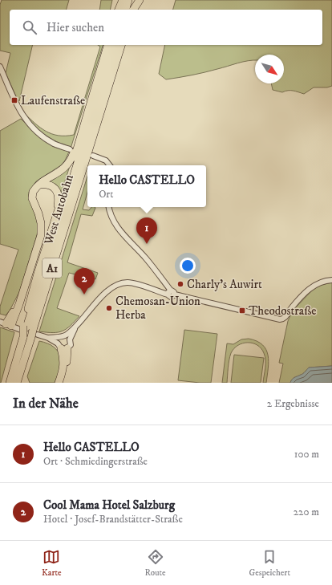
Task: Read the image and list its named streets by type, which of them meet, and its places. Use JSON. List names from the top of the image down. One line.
{"streets":{"highway":["West Autobahn","A1"]},"places":{"transit":["Laufenstraße","Theodostraße"],"other":["Charly's Auwirt","Chemosan-Union Herba"]},"north":"bottom right","page":{"search":"Hier suchen","popup":["Hello CASTELLO","Ort"],"pins":["1","2"],"heading":["In der Nähe","2 Ergebnisse"],"list":[{"mark":"1","name":"Hello CASTELLO","note":"Ort · Schmiedingerstraße","value":"100 m"},{"mark":"2","name":"Cool Mama Hotel Salzburg","note":"Hotel · Josef-Brandstätter-Straße","value":"220 m"}],"nav":["Karte","Route","Gespeichert"]}}
